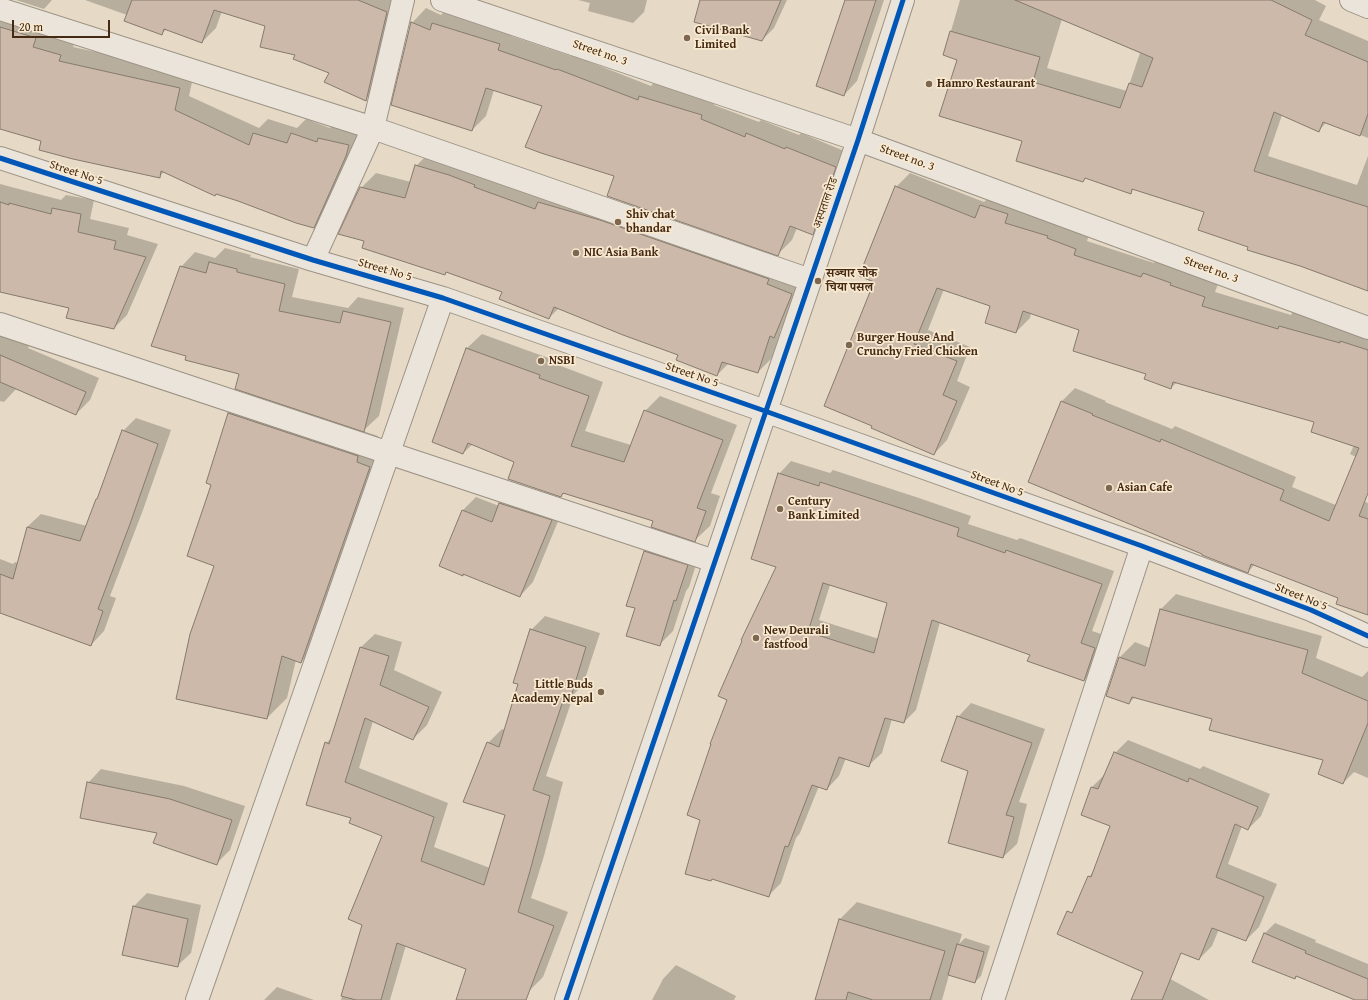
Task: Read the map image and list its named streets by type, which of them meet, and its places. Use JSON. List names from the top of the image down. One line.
{"streets":{"street":["Street no. 3","Street No 5","अस्पताल रोड"]},"crossings":[["Street no. 3","अस्पताल रोड"],["Street No 5","अस्पताल रोड"]],"places":["Civil Bank Limited","Hamro Restaurant","Shiv chat bhandar","NIC Asia Bank","सञ्चार चोक चिया पसल","Burger House And Crunchy Fried Chicken","NSBI","Asian Cafe","Century Bank Limited","New Deurali fastfood","Little Buds Academy Nepal"],"scale_bar":"20 m"}
